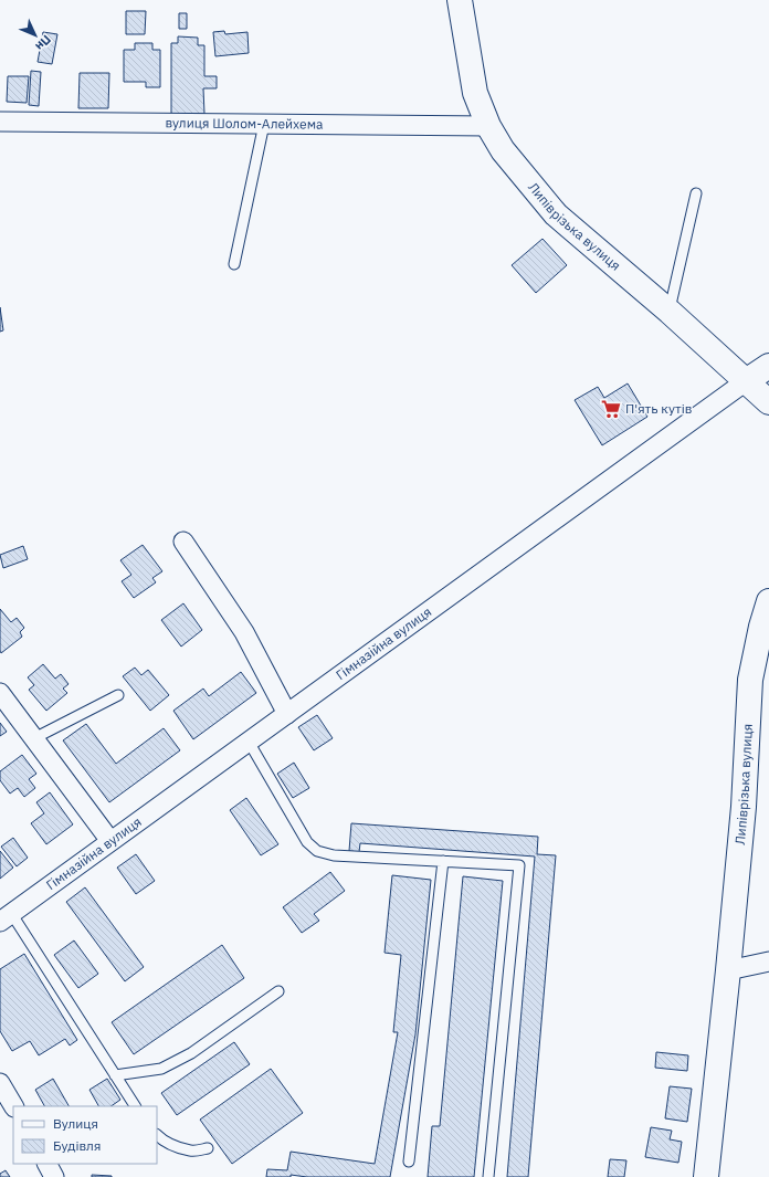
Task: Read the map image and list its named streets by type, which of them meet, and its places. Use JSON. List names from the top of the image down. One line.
{"streets":{"street":["вулиця Шолом-Алейхема","Липіврізька вулиця","Гімназійна вулиця"]},"crossings":[["вулиця Шолом-Алейхема","Липіврізька вулиця"],["Липіврізька вулиця","Гімназійна вулиця"]],"places":{"supermarket":["П'ять кутів"]},"legend":["Вулиця","Будівля"],"north":"bottom right"}
